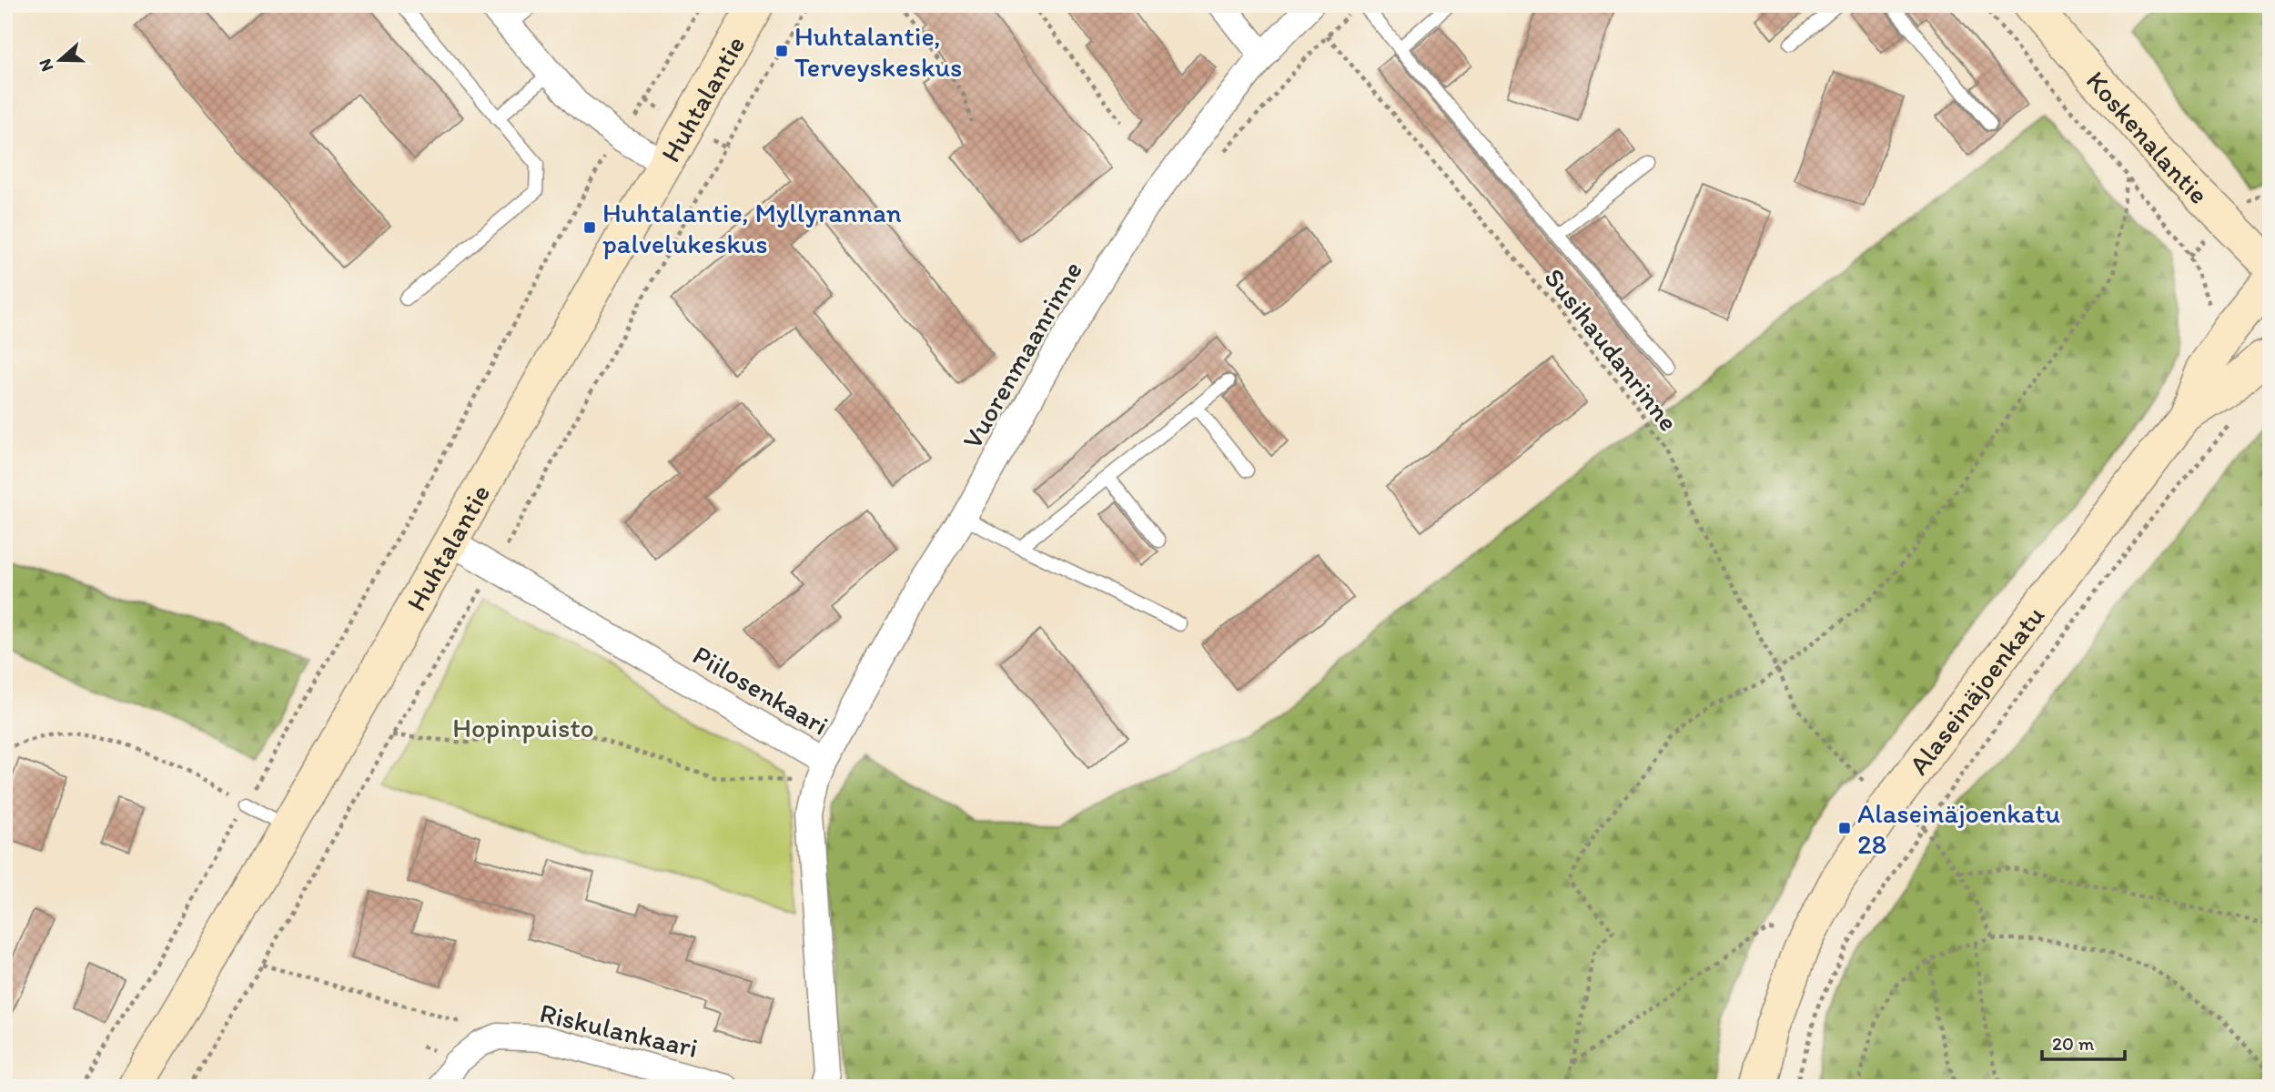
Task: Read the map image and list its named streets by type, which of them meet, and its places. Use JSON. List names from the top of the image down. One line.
{"streets":{"street":["Huhtalantie","Koskenalantie","Vuorenmaanrinne","Alaseinäjoenkatu","Piilosenkaari","Riskulankaari"],"path":["Susihaudanrinne"]},"crossings":[["Huhtalantie","Piilosenkaari"],["Susihaudanrinne","Alaseinäjoenkatu"],["Vuorenmaanrinne","Piilosenkaari"]],"parks":["Hopinpuisto"],"places":{"transit":["Huhtalantie, Terveyskeskus","Huhtalantie, Myllyrannan palvelukeskus","Alaseinäjoenkatu 28"]},"scale_bar":"20 m","north":"left"}
